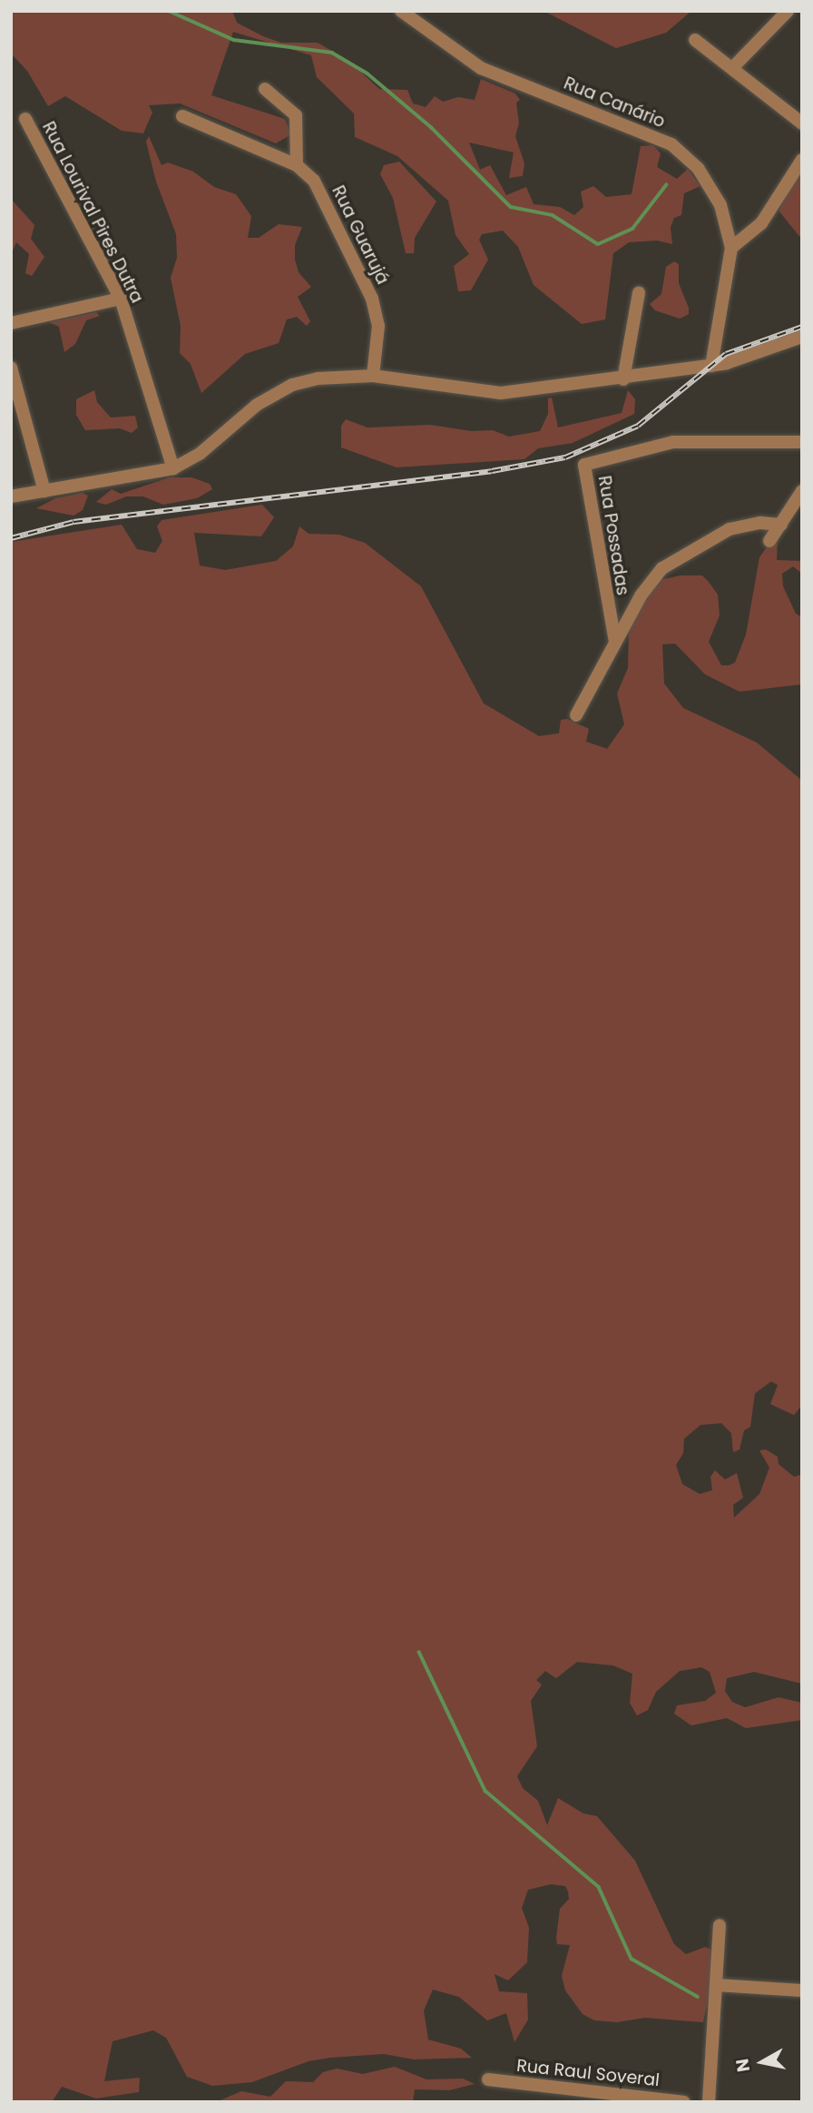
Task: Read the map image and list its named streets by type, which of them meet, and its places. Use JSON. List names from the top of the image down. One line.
{"streets":{"street":["Rua Canário","Rua Lourival Pires Dutra","Rua Guarujá","Rua Possadas","Rua Raul Soveral"]},"north":"left"}
